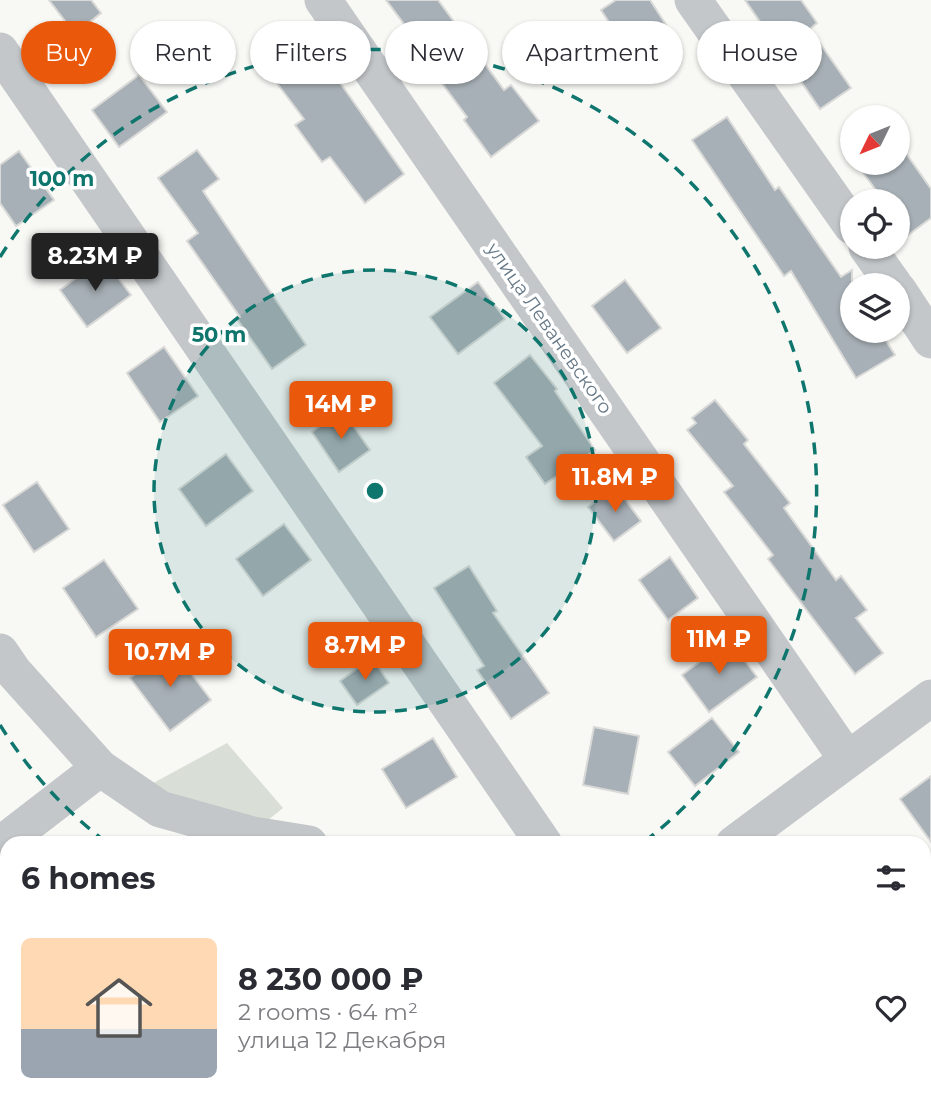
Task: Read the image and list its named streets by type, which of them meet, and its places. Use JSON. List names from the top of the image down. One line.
{"streets":{"street":["улица Леваневского"]},"north":"bottom left","page":{"chip":["Buy","Rent","Filters","New","Apartment","House"],"price":["8.23M ₽","14M ₽","11.8M ₽","11M ₽","8.7M ₽","10.7M ₽"],"heading":"6 homes","list":[{"name":"8 230 000 ₽","note":"2 rooms · 64 m² · улица 12 Декабря"}]},"rings":["100 m","50 m"]}
